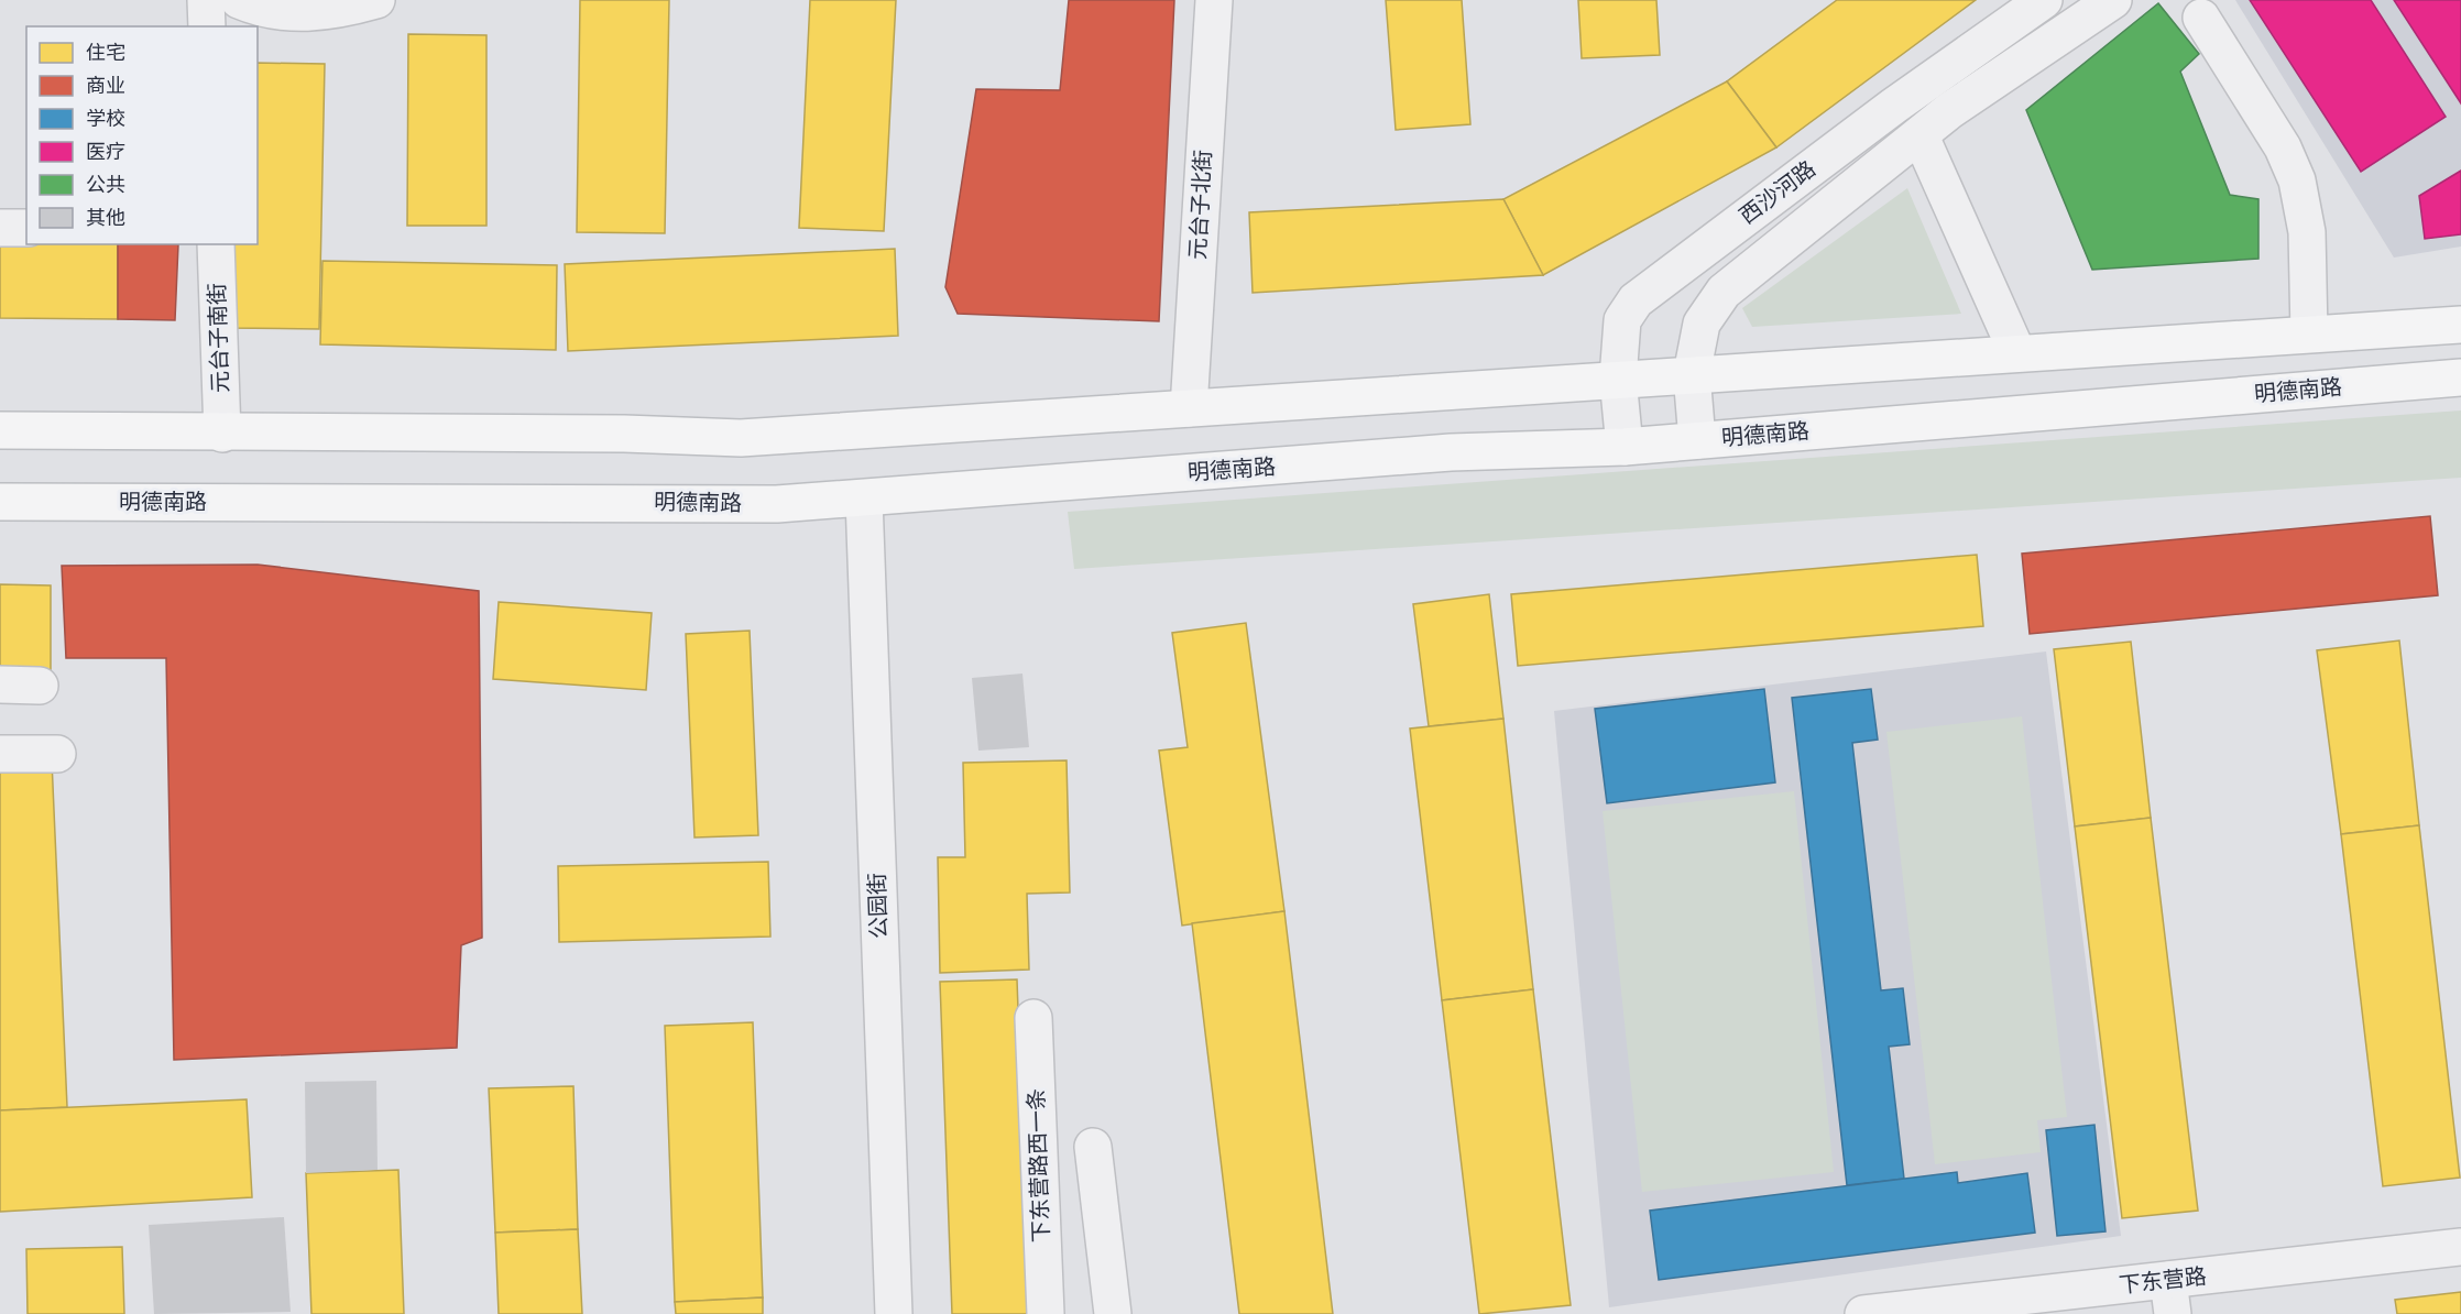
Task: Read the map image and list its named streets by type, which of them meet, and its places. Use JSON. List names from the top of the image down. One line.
{"streets":{"main road":["明德南路"],"street":["西沙河路","元台子北街","元台子南街","公园街","下东营路西一条","下东营路"]},"crossings":[["西沙河路","明德南路"],["明德南路","公园街"]],"legend":["住宅","商业","学校","医疗","公共","其他"]}
